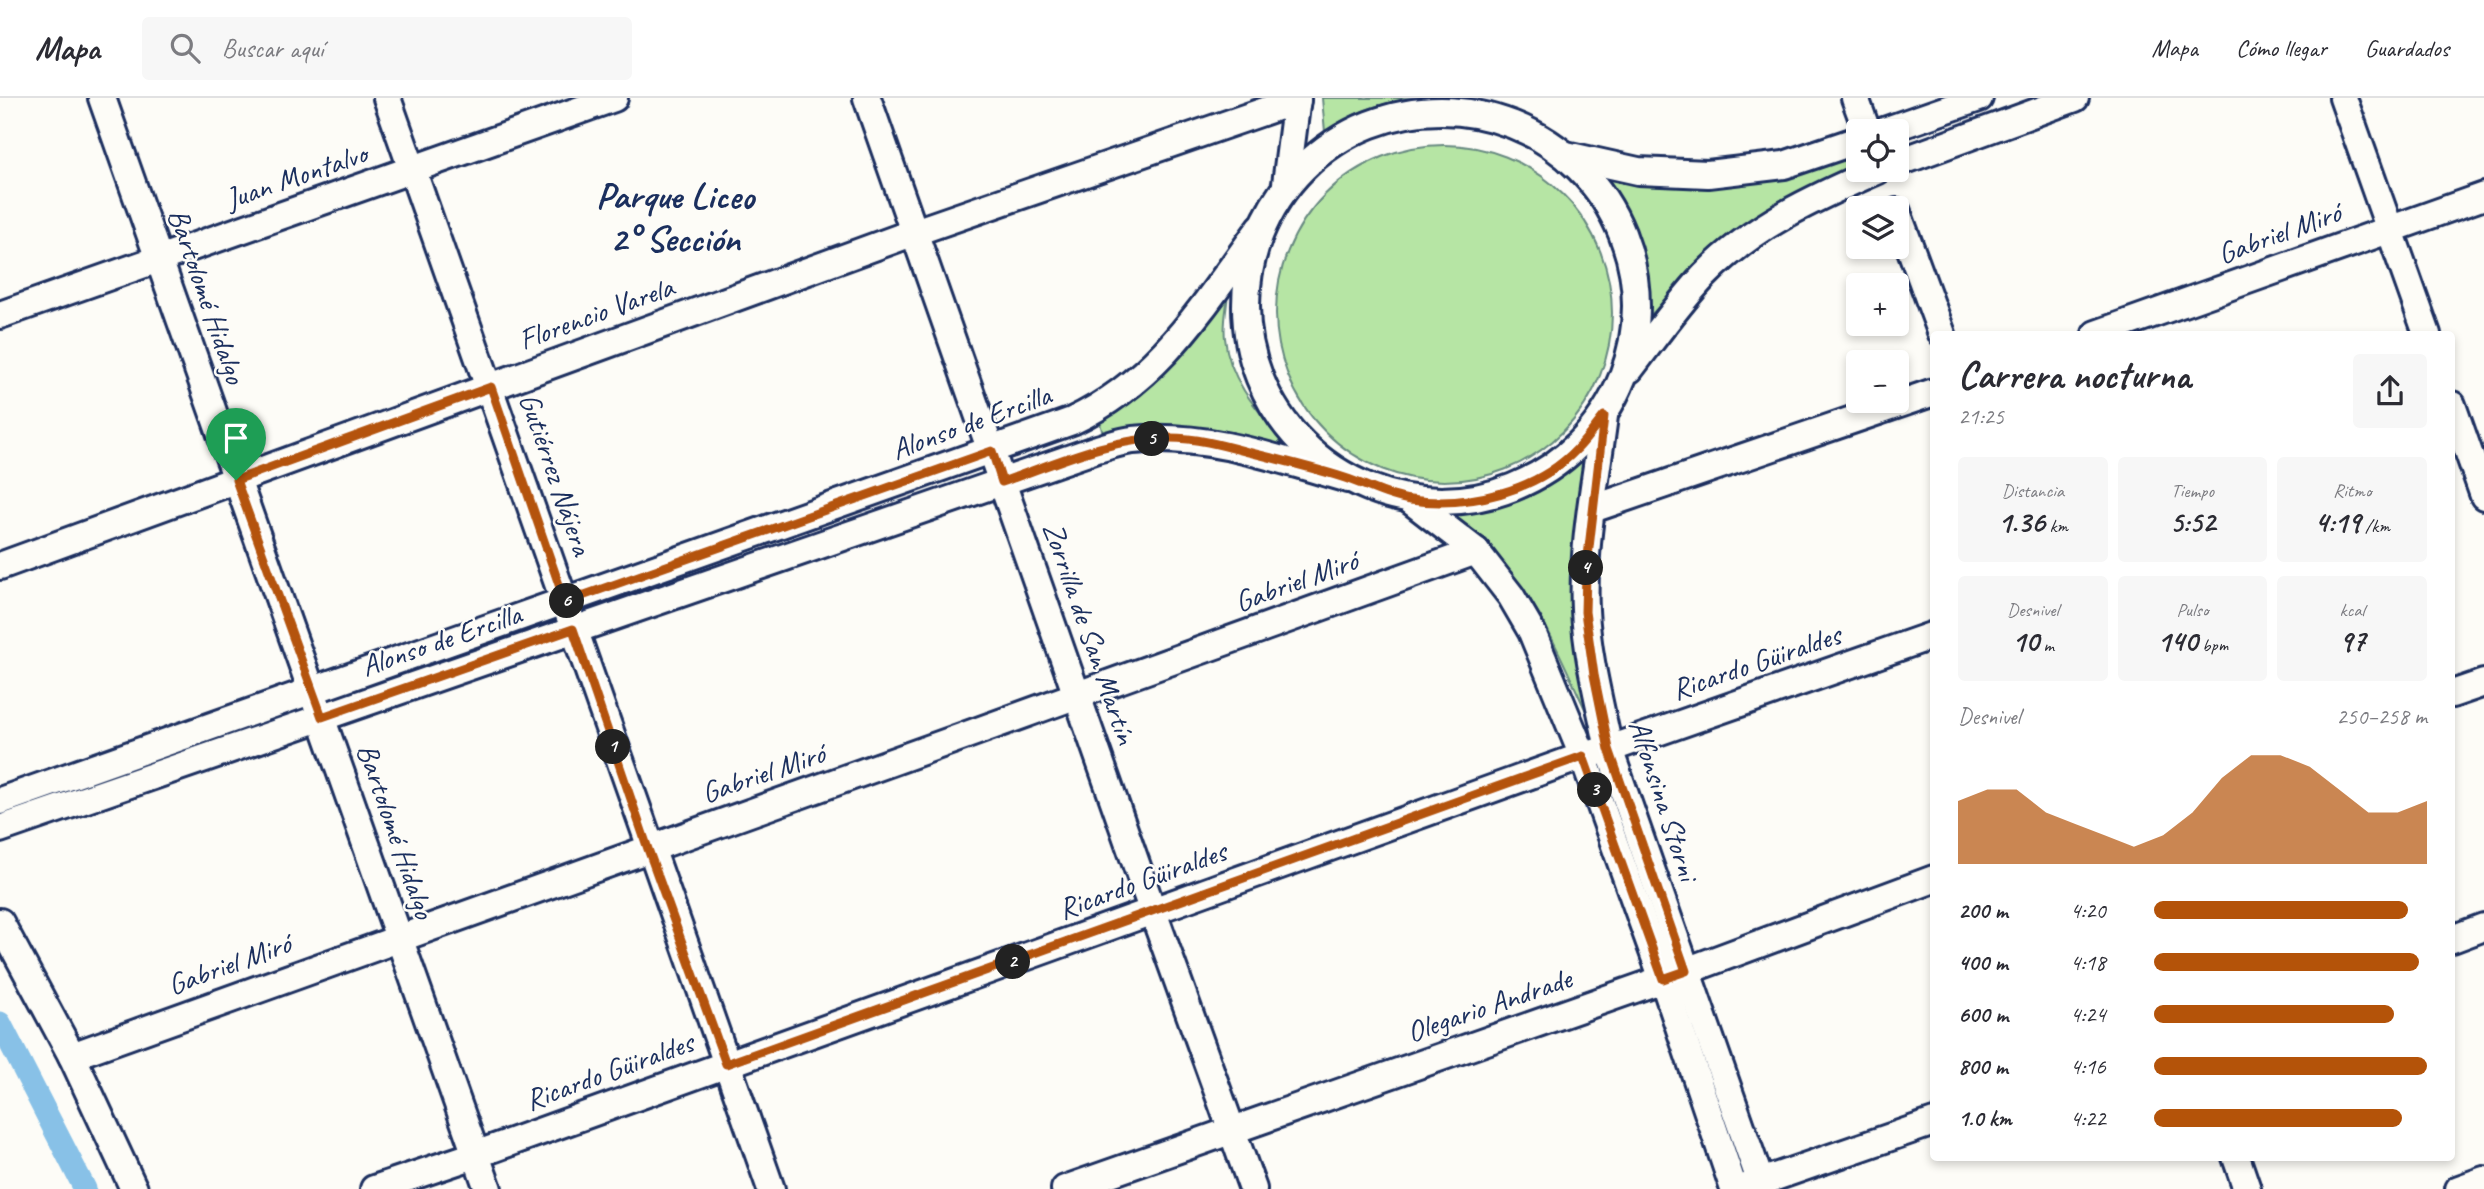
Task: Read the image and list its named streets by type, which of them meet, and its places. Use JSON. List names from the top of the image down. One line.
{"streets":{"street":["Juan Montalvo","Gabriel Miró","Bartolomé Hidalgo","Florencio Varela","Alonso de Ercilla","Gutiérrez Nájera","Zorrilla de San Martín","Ricardo Güiraldes","Alfonsina Storni","Olegario Andrade"]},"crossings":[["Juan Montalvo","Bartolomé Hidalgo"],["Juan Montalvo","Gutiérrez Nájera"],["Gabriel Miró","Bartolomé Hidalgo"],["Gabriel Miró","Gutiérrez Nájera"],["Gabriel Miró","Zorrilla de San Martín"],["Gabriel Miró","Alfonsina Storni"],["Bartolomé Hidalgo","Florencio Varela"],["Bartolomé Hidalgo","Alonso de Ercilla"],["Bartolomé Hidalgo","Ricardo Güiraldes"],["Florencio Varela","Gutiérrez Nájera"],["Florencio Varela","Zorrilla de San Martín"],["Alonso de Ercilla","Gutiérrez Nájera"],["Alonso de Ercilla","Zorrilla de San Martín"],["Gutiérrez Nájera","Ricardo Güiraldes"],["Zorrilla de San Martín","Ricardo Güiraldes"],["Zorrilla de San Martín","Olegario Andrade"],["Ricardo Güiraldes","Alfonsina Storni"],["Alfonsina Storni","Olegario Andrade"]],"districts":["Parque Liceo 2° Sección"],"page":{"header":"Mapa","search":"Buscar aquí","nav":["Mapa","Cómo llegar","Guardados"],"map_buttons":["+","−"],"heading":["Carrera nocturna","21:25"],"pins":["5","4","6","1","3","2"],"stats":[["Distancia","1.36 km"],["Tiempo","5:52"],["Ritmo","4:19 /km"],["Desnivel","10 m"],["Pulso","140 bpm"],["kcal","97"]],"chart":["Desnivel","250–258 m"],"list":[{"name":"200 m","note":"4:20"},{"name":"400 m","note":"4:18"},{"name":"600 m","note":"4:24"},{"name":"800 m","note":"4:16"},{"name":"1.0 km","note":"4:22"}]}}
